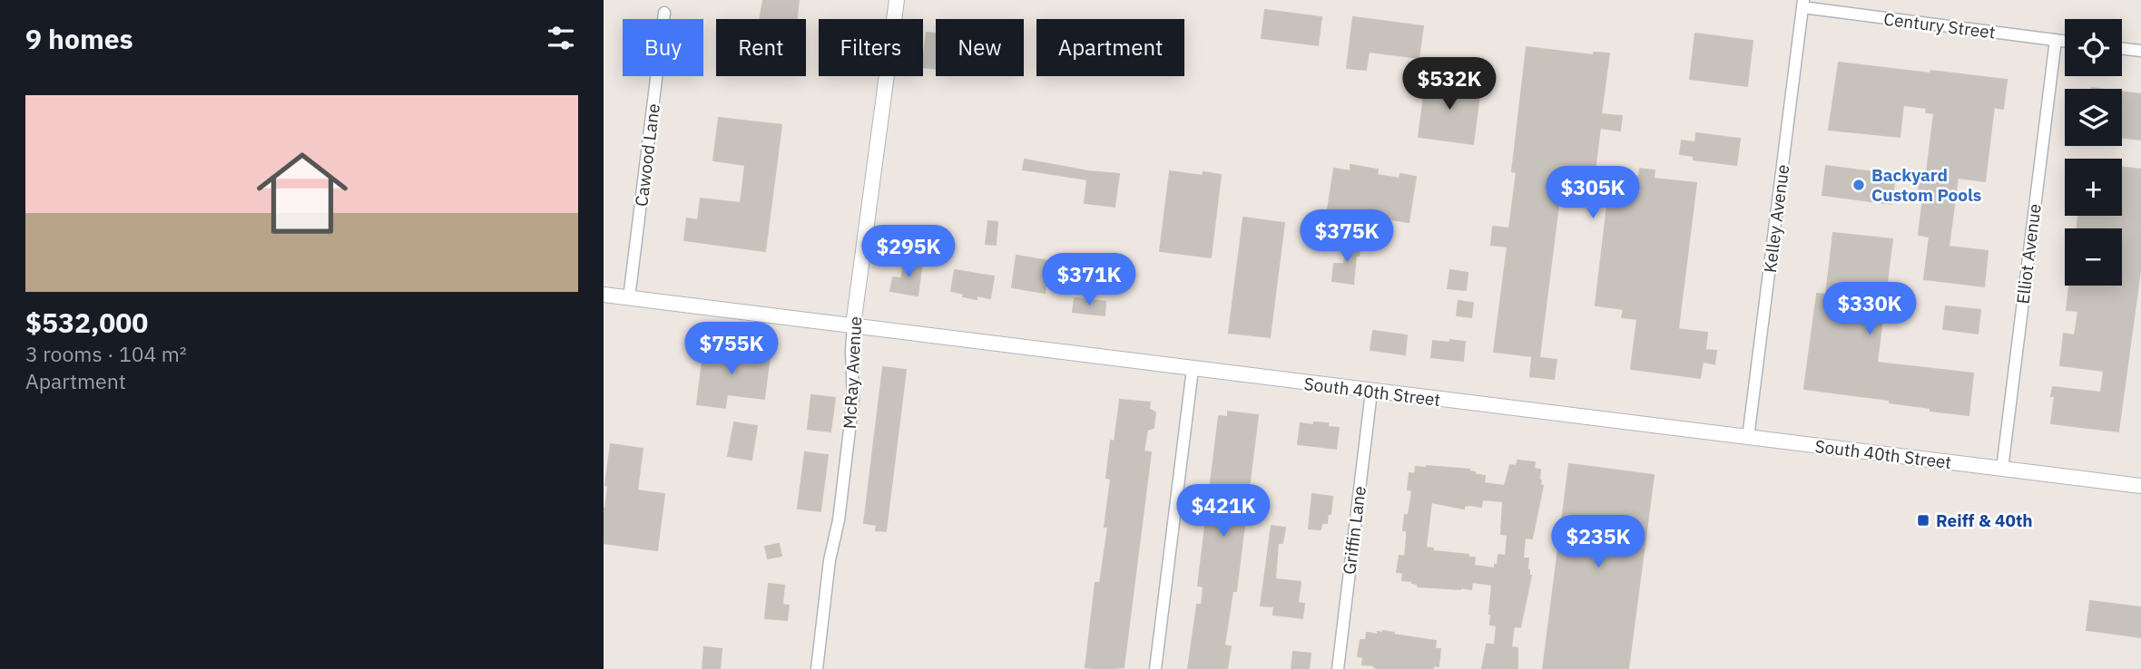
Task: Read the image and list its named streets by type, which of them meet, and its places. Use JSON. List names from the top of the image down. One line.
{"streets":{"street":["Century Street","Cawood Lane","Kelley Avenue","Elliot Avenue","McRay Avenue","South 40th Street","Griffin Lane"]},"crossings":[["Century Street","Kelley Avenue"],["Century Street","Elliot Avenue"],["Cawood Lane","South 40th Street"],["Kelley Avenue","South 40th Street"],["Elliot Avenue","South 40th Street"],["McRay Avenue","South 40th Street"],["South 40th Street","Griffin Lane"]],"places":{"other":["Backyard Custom Pools"],"transit":["Reiff & 40th"]},"page":{"heading":"9 homes","map_buttons":["+","−"],"chip":["Buy","Rent","Filters","New","Apartment"],"price":["$532K","$305K","$375K","$295K","$371K","$330K","$755K","$421K","$235K"],"list":[{"name":"$532,000","note":"3 rooms · 104 m² · Apartment"}]}}
